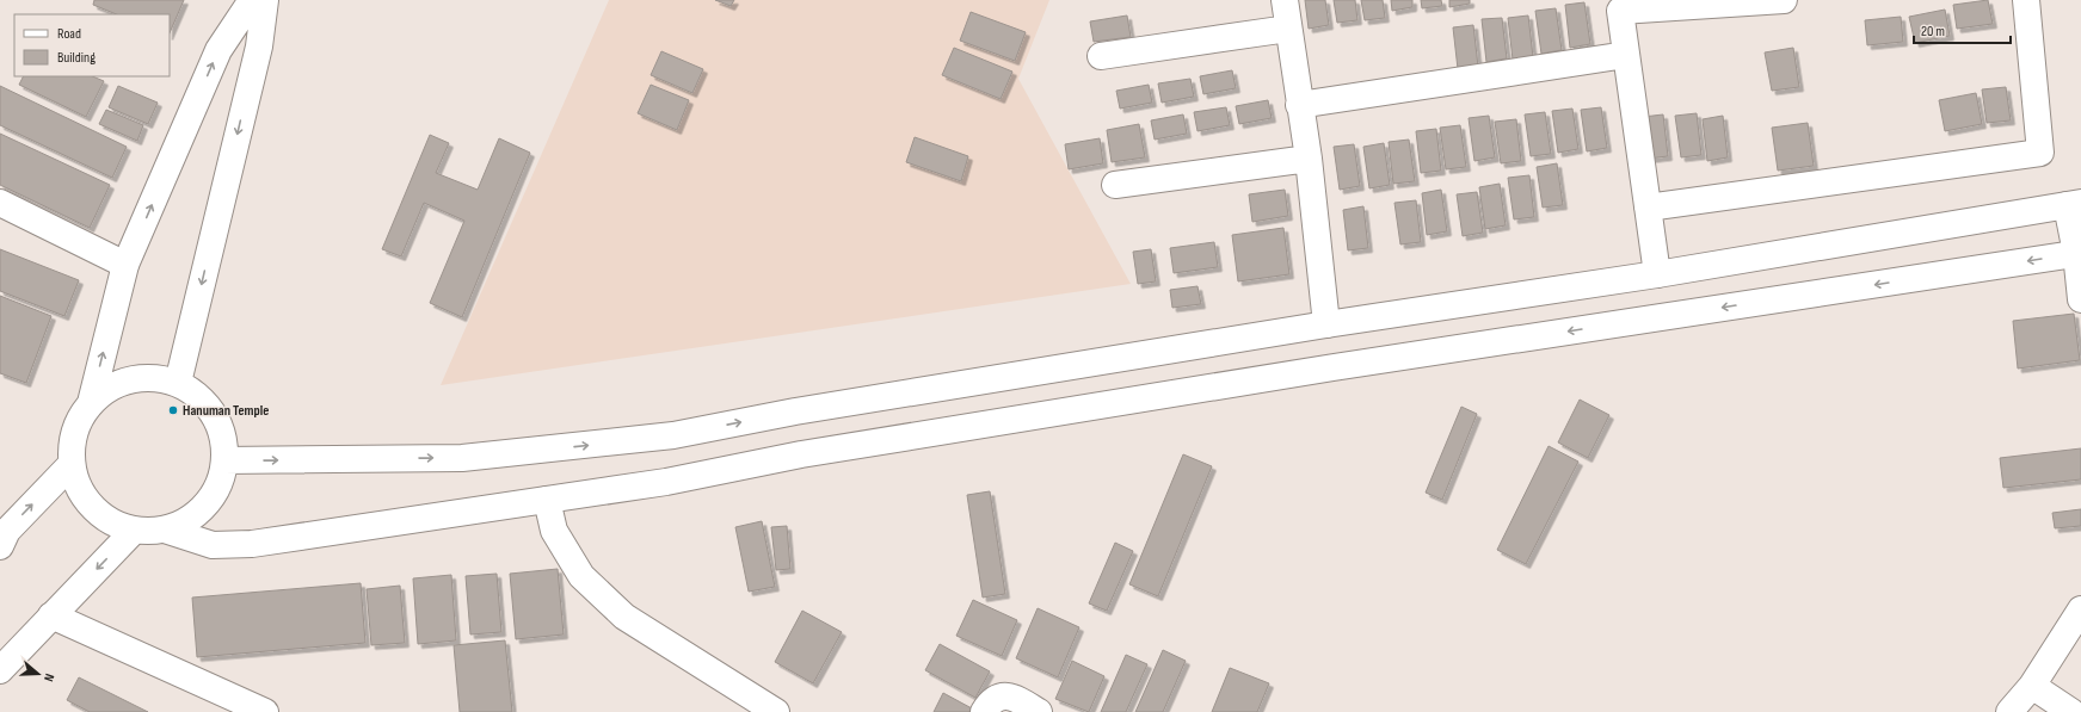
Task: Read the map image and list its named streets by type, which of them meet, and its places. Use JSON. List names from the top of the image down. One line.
{"places":["Hanuman Temple"],"legend":["Road","Building"],"scale_bar":"20 m","north":"right"}
